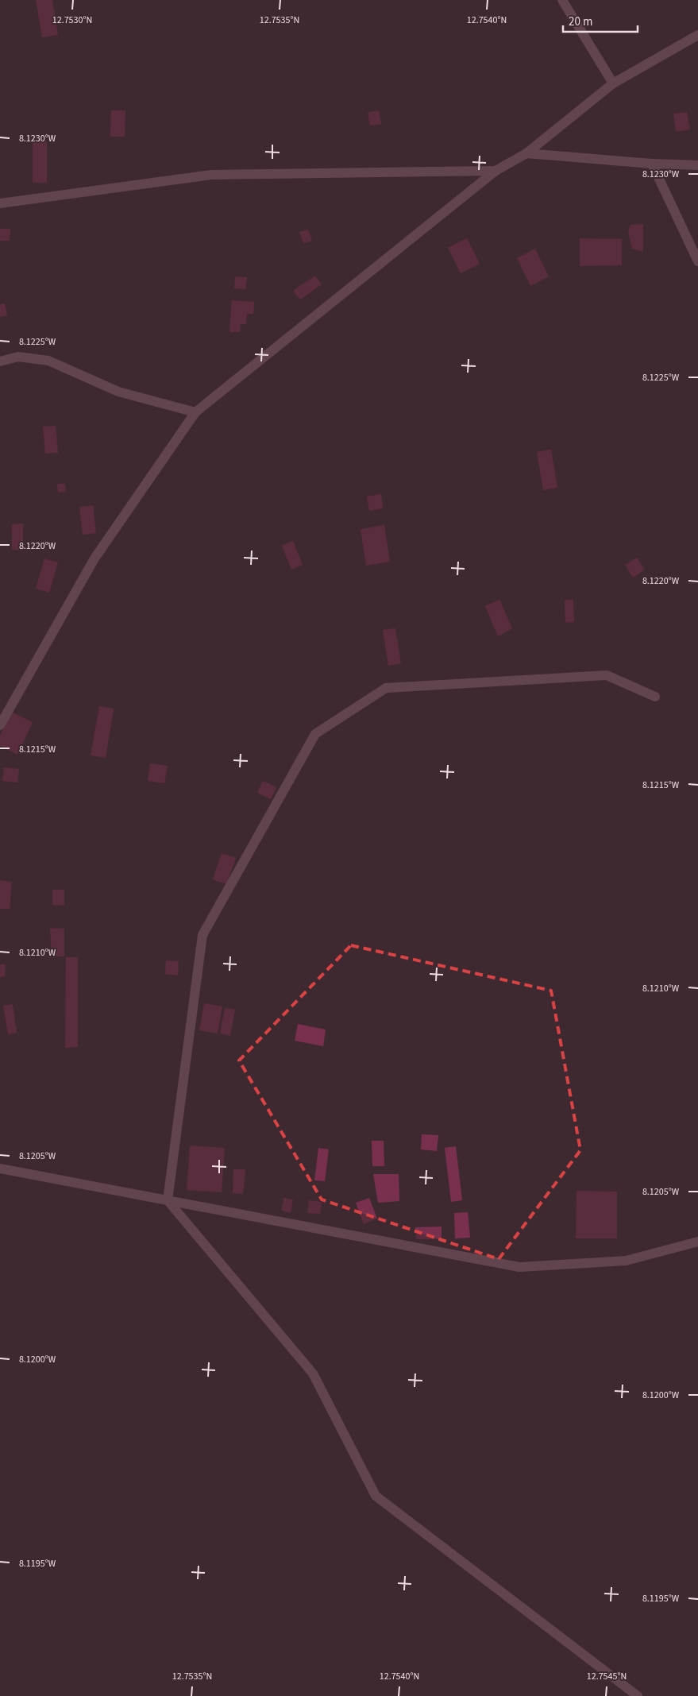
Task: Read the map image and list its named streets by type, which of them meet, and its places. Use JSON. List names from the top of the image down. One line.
{"scale_bar":"20 m","coordinates":["12.7535°N","12.7540°N","12.7530°N","8.1230°W","8.1225°W","8.1220°W","8.1215°W","8.1210°W","8.1205°W","8.1200°W","8.1195°W","12.7545°N"]}
